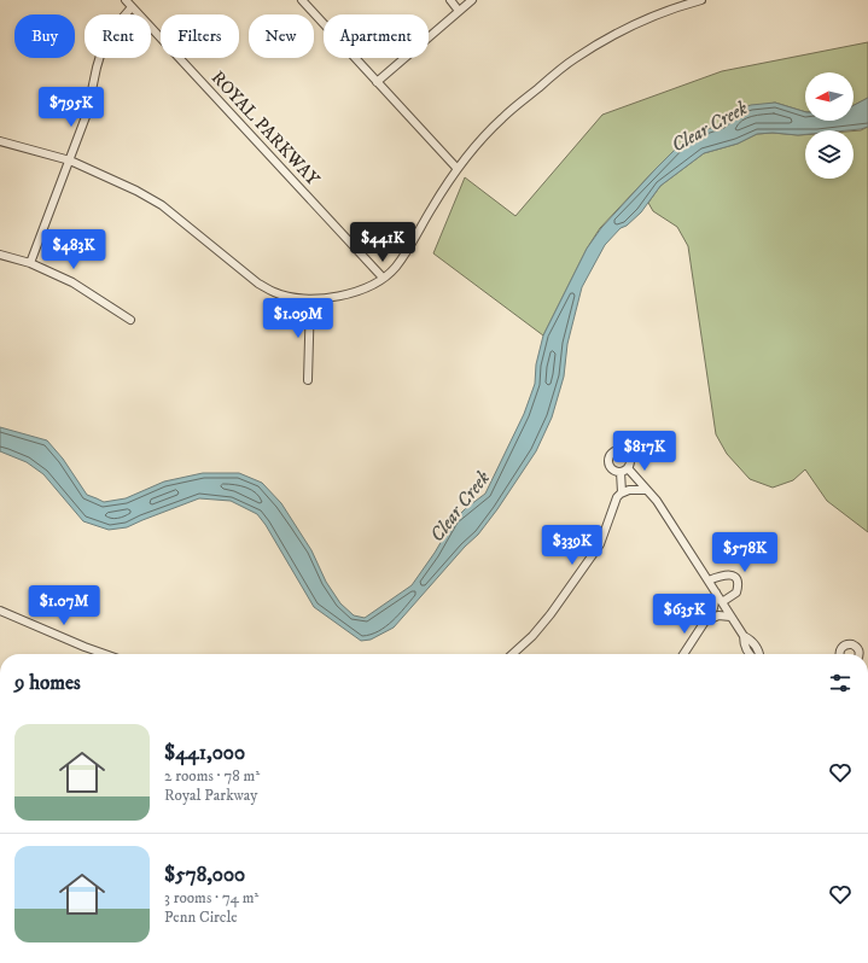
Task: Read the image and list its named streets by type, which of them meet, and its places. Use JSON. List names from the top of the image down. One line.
{"streets":{"street":["ROYAL PARKWAY"]},"water":["Clear Creek"],"north":"left","page":{"chip":["Buy","Rent","Filters","New","Apartment"],"price":["$795K","$441K","$483K","$1.09M","$817K","$339K","$578K","$1.07M","$635K"],"heading":"9 homes","list":[{"name":"$441,000","note":"2 rooms · 78 m² · Royal Parkway"},{"name":"$578,000","note":"3 rooms · 74 m² · Penn Circle"}]}}
